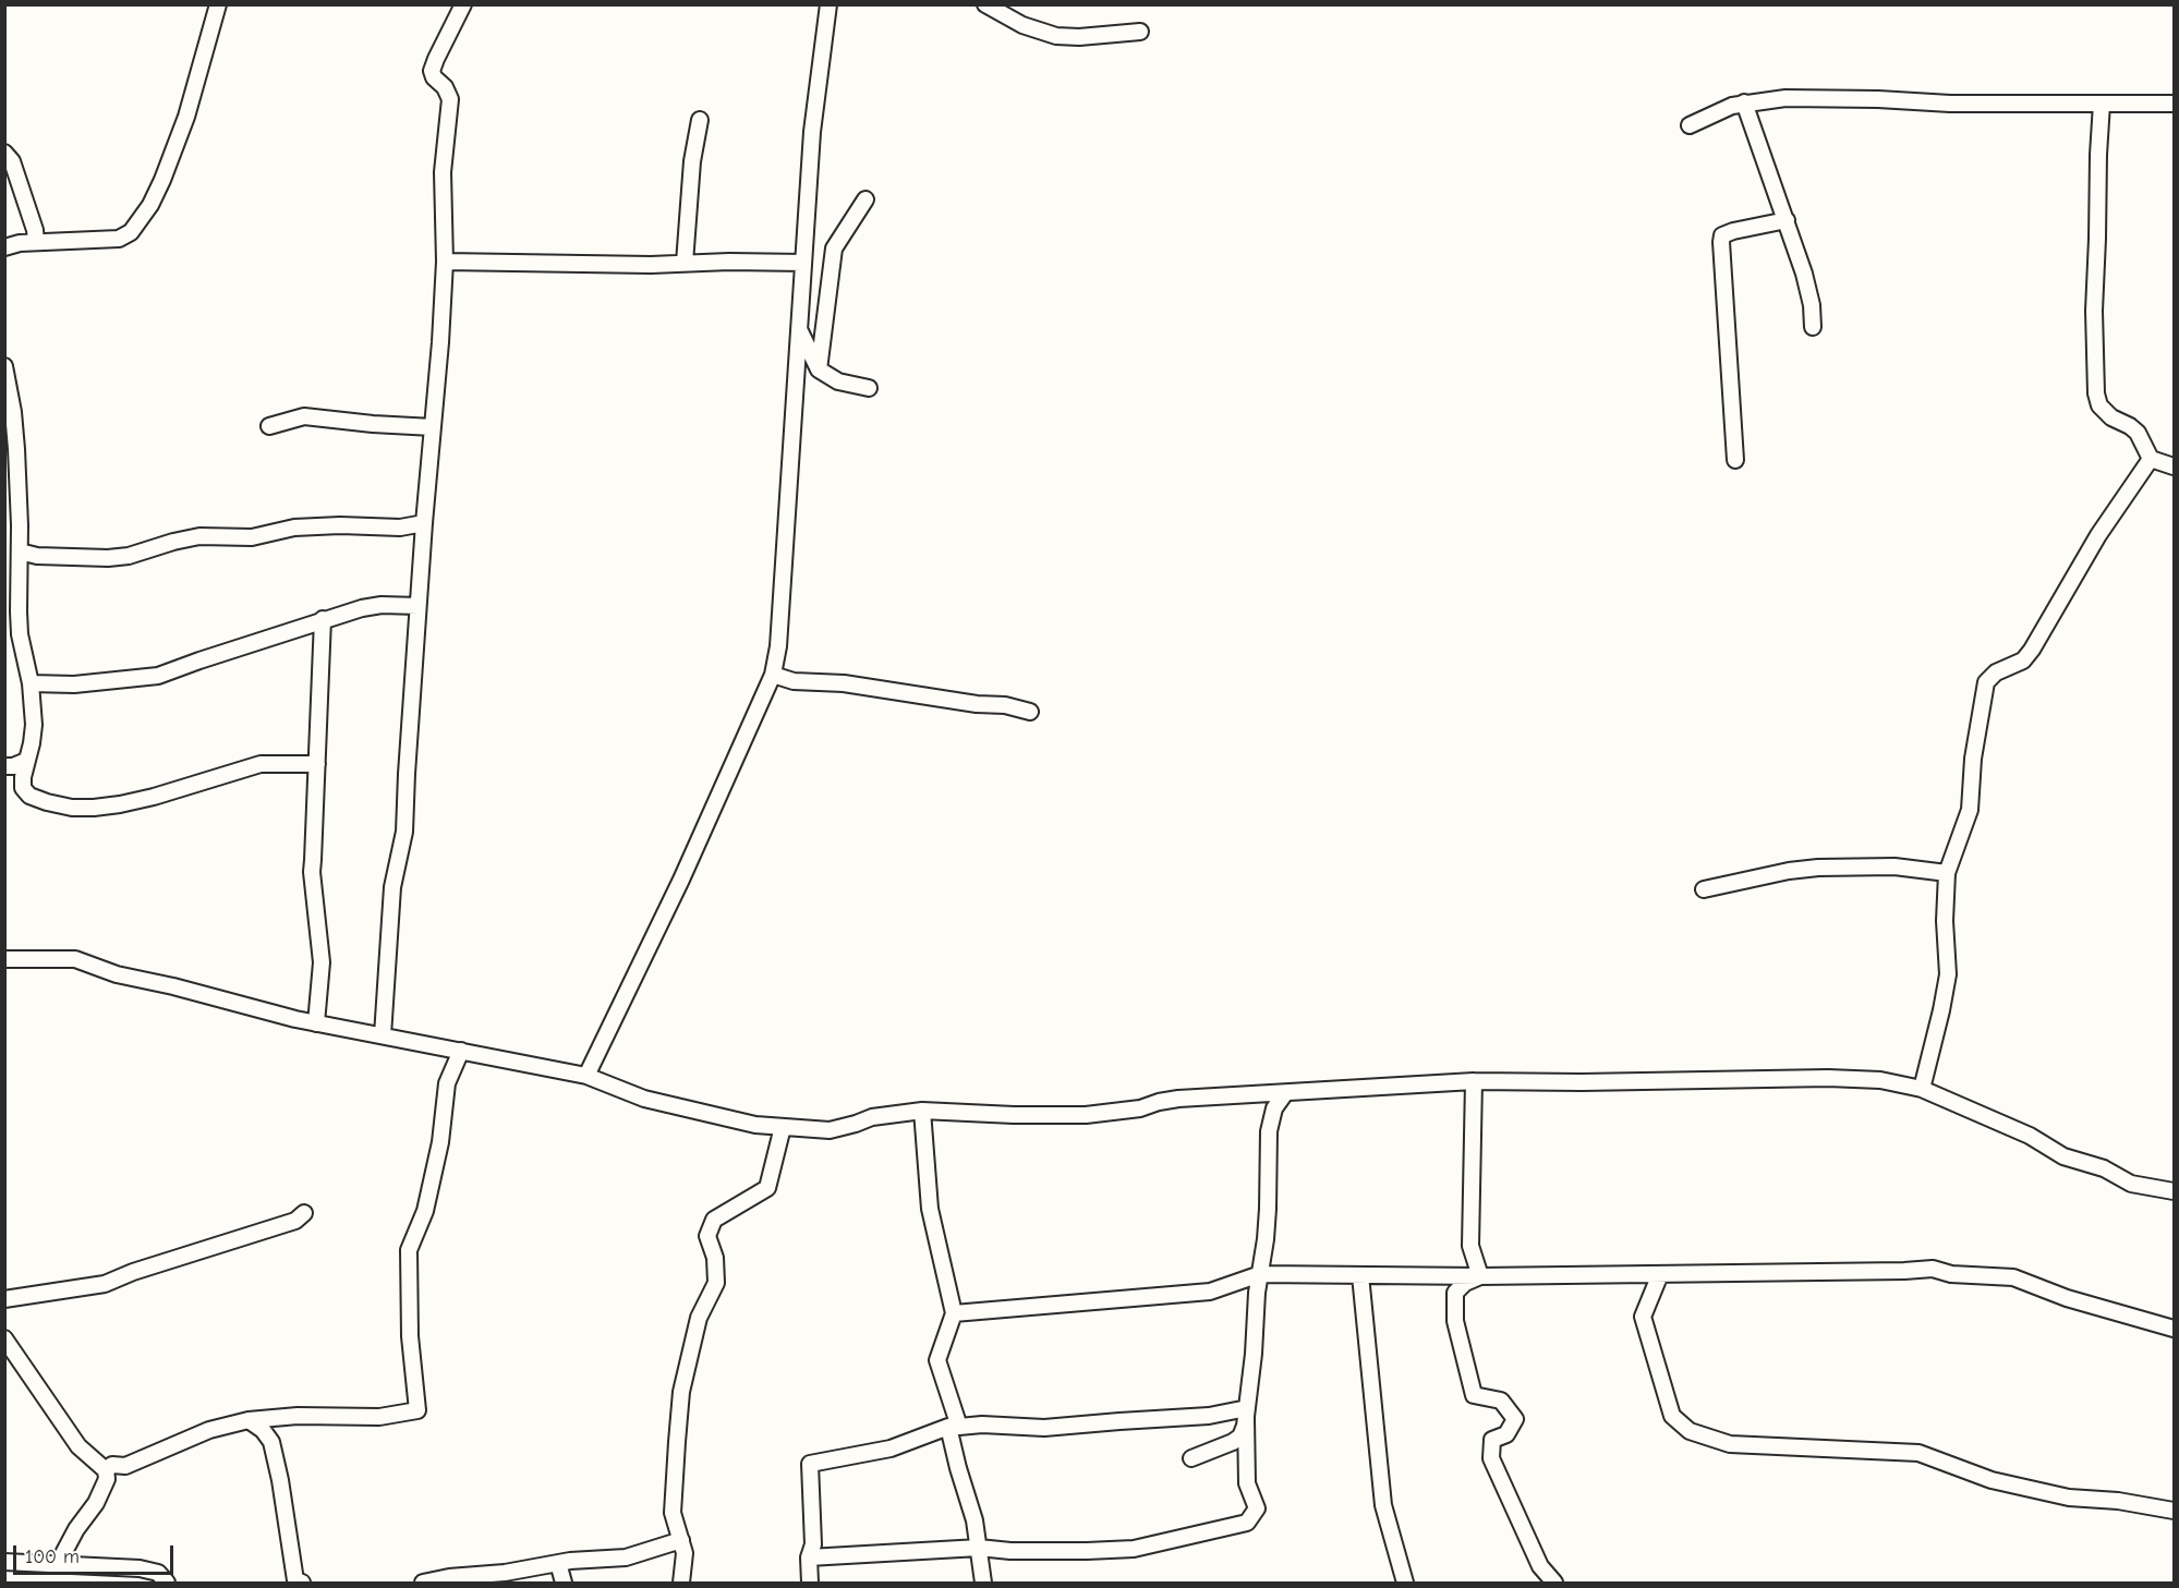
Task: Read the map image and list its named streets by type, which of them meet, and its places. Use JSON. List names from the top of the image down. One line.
{"scale_bar":"100 m"}
